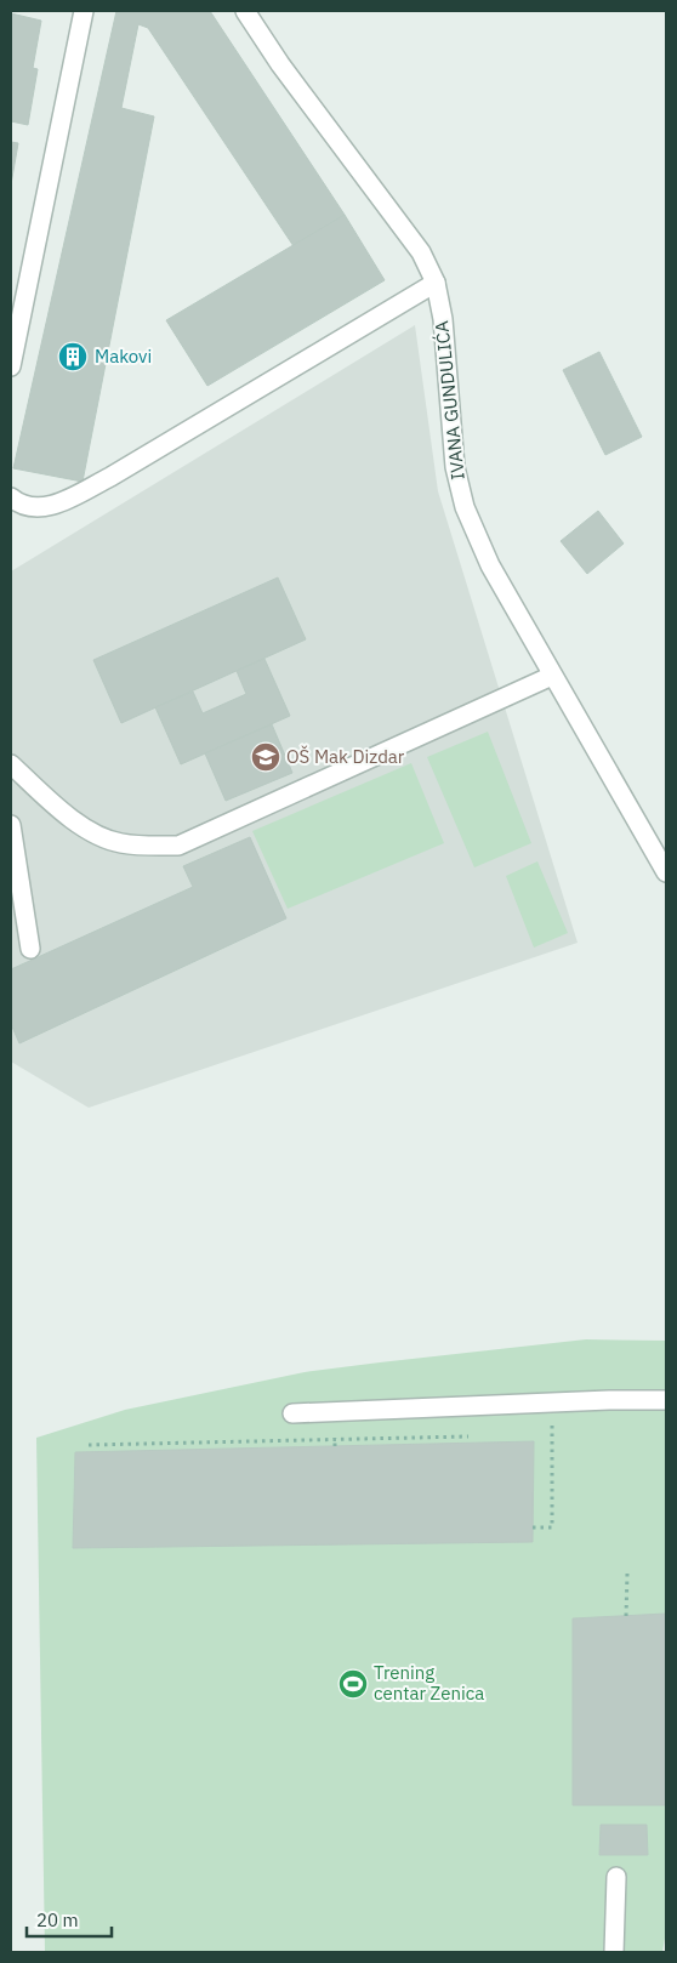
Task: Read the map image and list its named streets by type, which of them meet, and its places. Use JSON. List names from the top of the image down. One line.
{"streets":{"street":["IVANA GUNDULIĆA"]},"places":{"building":["Makovi"],"school or university":["OŠ Mak Dizdar"],"sports":["Trening centar Zenica"]},"scale_bar":"20 m"}
